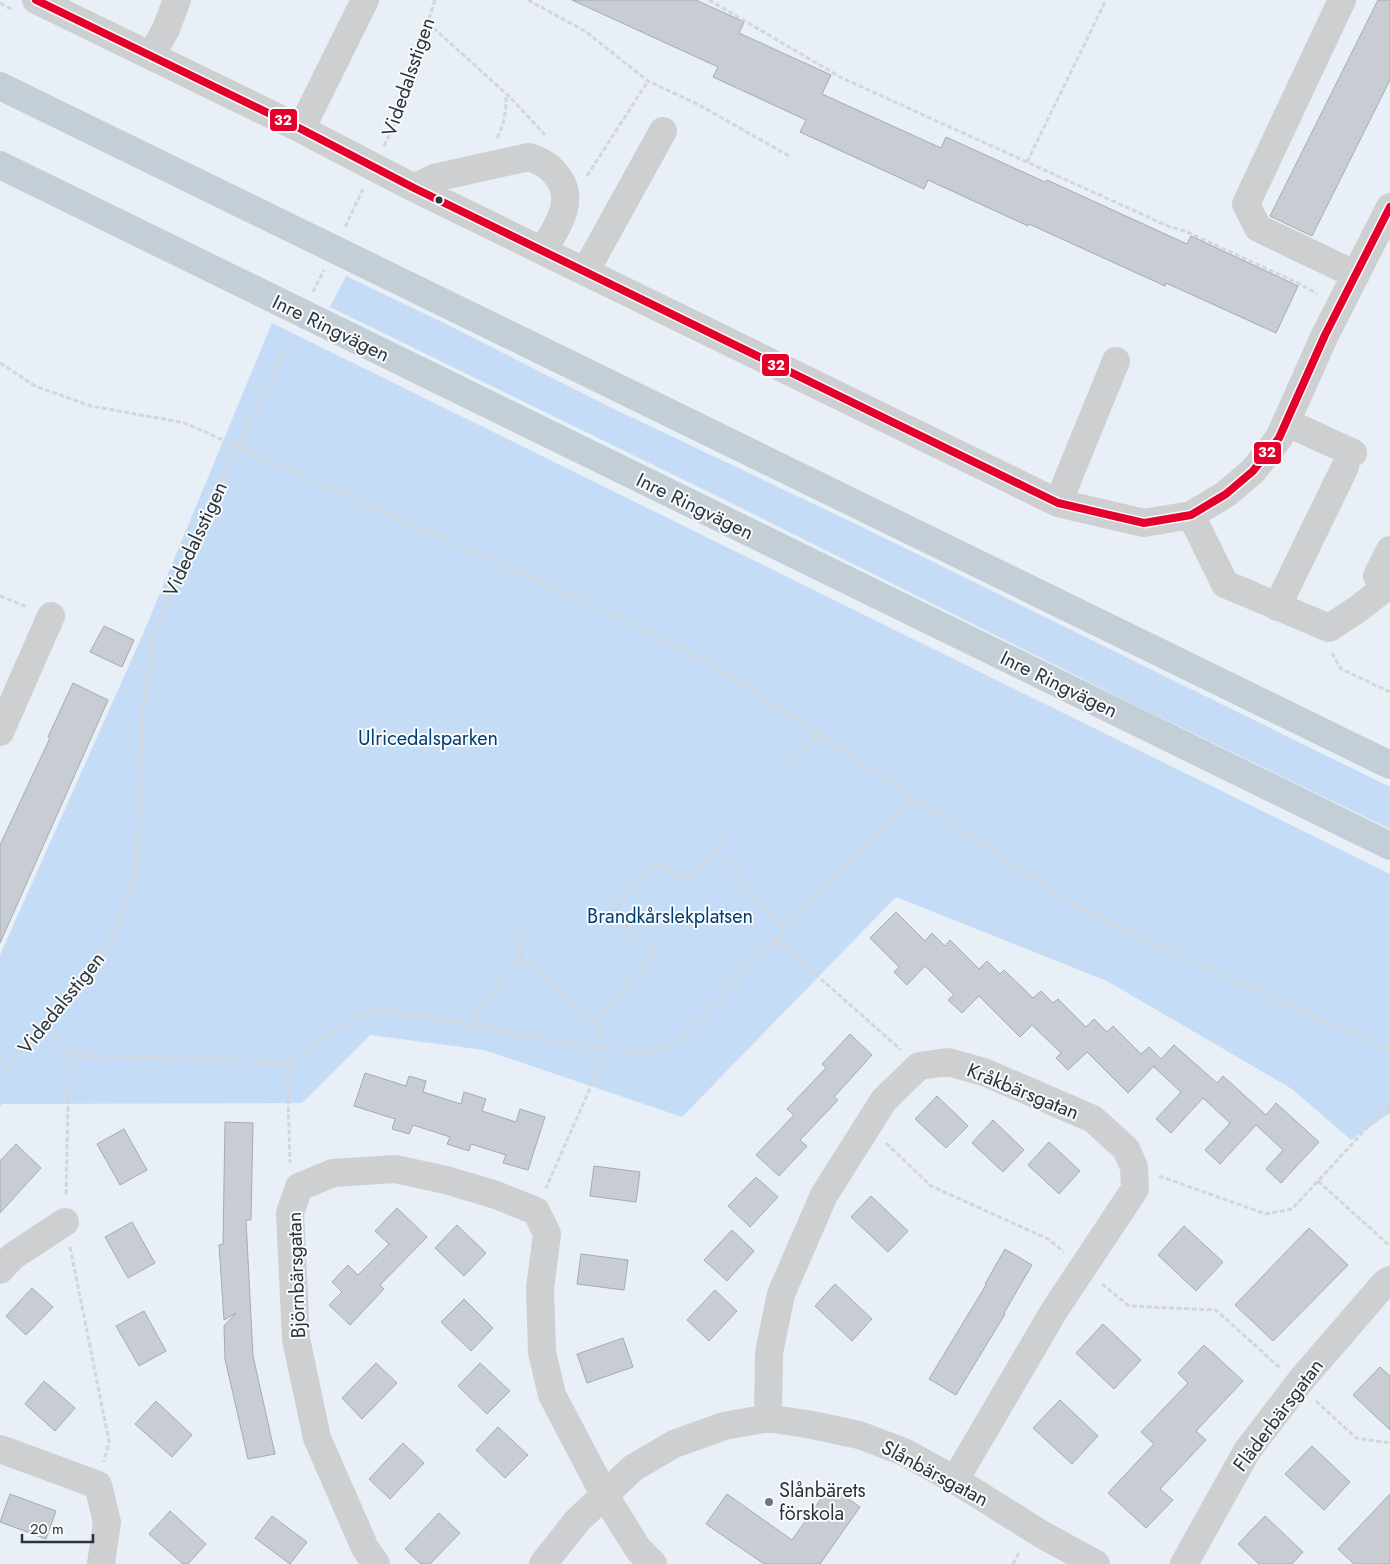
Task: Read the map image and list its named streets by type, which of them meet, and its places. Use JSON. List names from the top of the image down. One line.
{"streets":{"highway":["Inre Ringvägen"],"street":["Kråkbärsgatan","Björnbärsgatan","Fläderbärsgatan","Slånbärsgatan"],"path":["Videdalsstigen"]},"parks":["Ulricedalsparken","Brandkårslekplatsen"],"places":["Slånbärets förskola"],"lines":["transit line 32"],"scale_bar":"20 m"}
